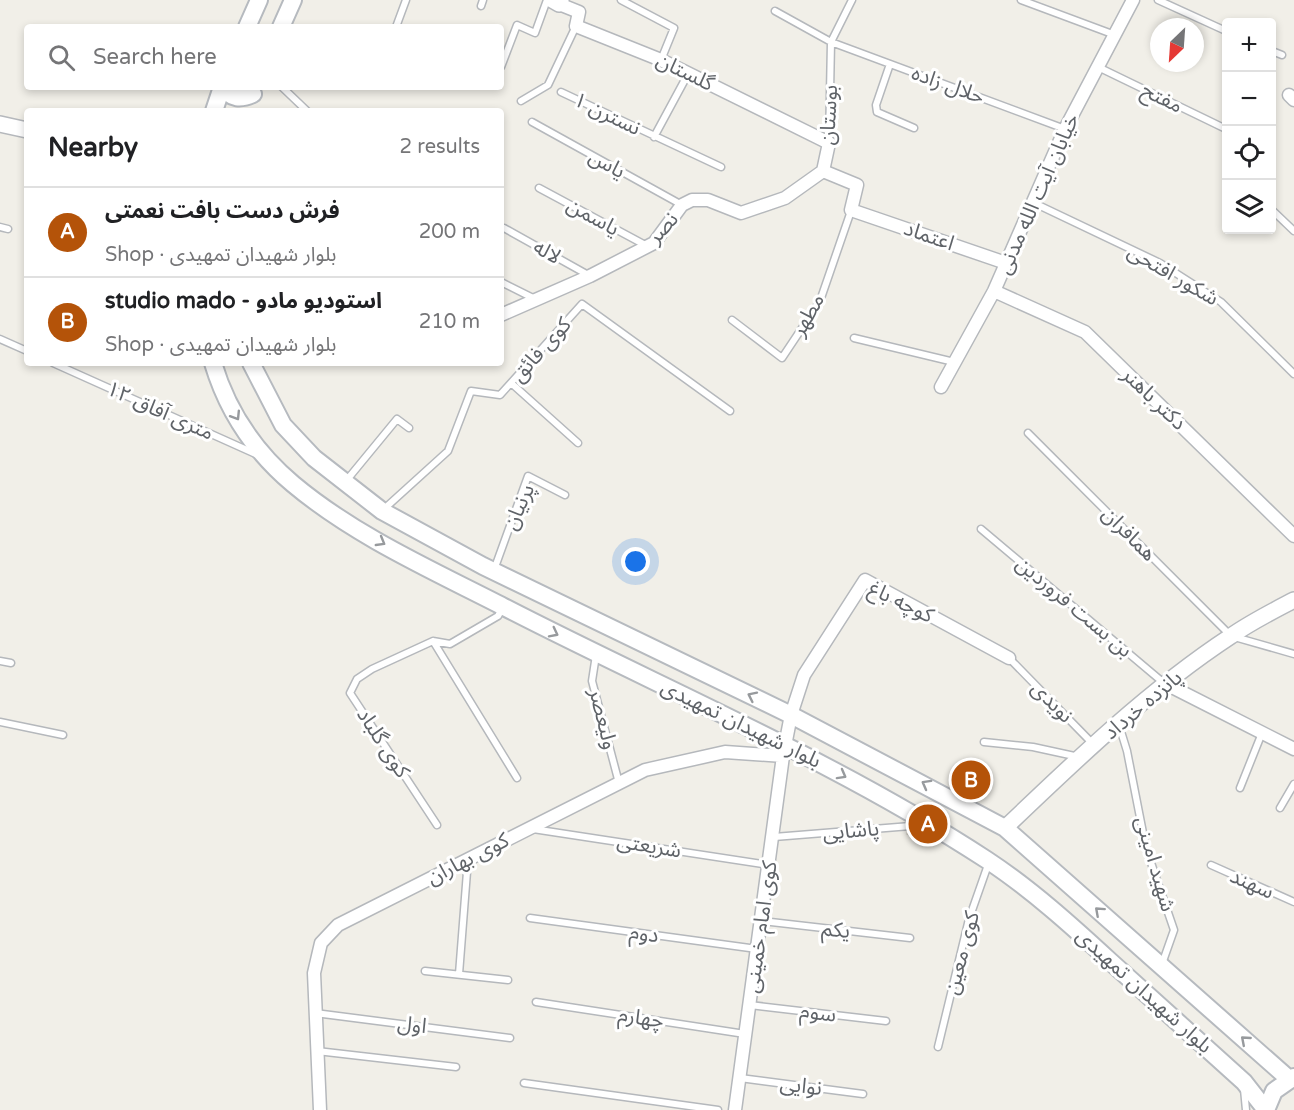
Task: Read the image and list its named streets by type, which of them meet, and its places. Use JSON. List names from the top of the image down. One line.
{"streets":{"main road":["بلوار شهیدان تمهیدی"],"street":["گلستان","بوستان","خیابان آیت الله مدنی","نصر","اعتماد","دکتر باهنر","کوچه باغ","پانزده خرداد","کوی بهاران","کوی امام خمینی"],"lane":["حلال زاده","مفتح","نسترن ۱","یاس","یاسمن","لاله","شکور افتحی","مطهر","کوی فائق","۱۲ متری آفاق","پرنیان","همافران","بن بست فروردین","نویدی","ولیعصر","کوی گلباد","پاشایی","شریعتی","شهید امینی","سهند","یکم","دوم","کوی معین","سوم","چهارم","اول","نوایی"]},"crossings":[["گلستان","نسترن ۱"],["گلستان","بوستان"],["حلال زاده","بوستان"],["حلال زاده","خیابان آیت الله مدنی"],["مفتح","خیابان آیت الله مدنی"],["بوستان","نصر"],["بوستان","اعتماد"],["بوستان","مطهر"],["یاس","نصر"],["خیابان آیت الله مدنی","اعتماد"],["خیابان آیت الله مدنی","شکور افتحی"],["خیابان آیت الله مدنی","دکتر باهنر"],["یاسمن","نصر"],["نصر","لاله"],["اعتماد","مطهر"],["کوی فائق","بلوار شهیدان تمهیدی"],["۱۲ متری آفاق","بلوار شهیدان تمهیدی"],["پرنیان","بلوار شهیدان تمهیدی"],["همافران","پانزده خرداد"],["کوچه باغ","نویدی"],["کوچه باغ","بلوار شهیدان تمهیدی"],["کوچه باغ","کوی امام خمینی"],["بن بست فروردین","پانزده خرداد"],["نویدی","پانزده خرداد"],["پانزده خرداد","بلوار شهیدان تمهیدی"],["پانزده خرداد","شهید امینی"],["ولیعصر","بلوار شهیدان تمهیدی"],["ولیعصر","کوی بهاران"],["بلوار شهیدان تمهیدی","کوی گلباد"],["بلوار شهیدان تمهیدی","پاشایی"],["بلوار شهیدان تمهیدی","کوی بهاران"],["بلوار شهیدان تمهیدی","شهید امینی"],["بلوار شهیدان تمهیدی","کوی امام خمینی"],["بلوار شهیدان تمهیدی","کوی معین"],["پاشایی","کوی امام خمینی"],["شریعتی","کوی بهاران"],["شریعتی","کوی امام خمینی"],["کوی بهاران","کوی امام خمینی"],["کوی بهاران","اول"],["کوی امام خمینی","یکم"],["کوی امام خمینی","دوم"],["کوی امام خمینی","سوم"],["کوی امام خمینی","چهارم"],["کوی امام خمینی","نوایی"]],"north":"bottom left","page":{"map_buttons":["+","−"],"search":"Search here","heading":["Nearby","2 results"],"list":[{"mark":"A","name":"فرش دست بافت نعمتی","note":"Shop · بلوار شهیدان تمهیدی","value":"200 m"},{"mark":"B","name":"studio mado - استودیو مادو","note":"Shop · بلوار شهیدان تمهیدی","value":"210 m"}],"pins":["B","A"]}}
